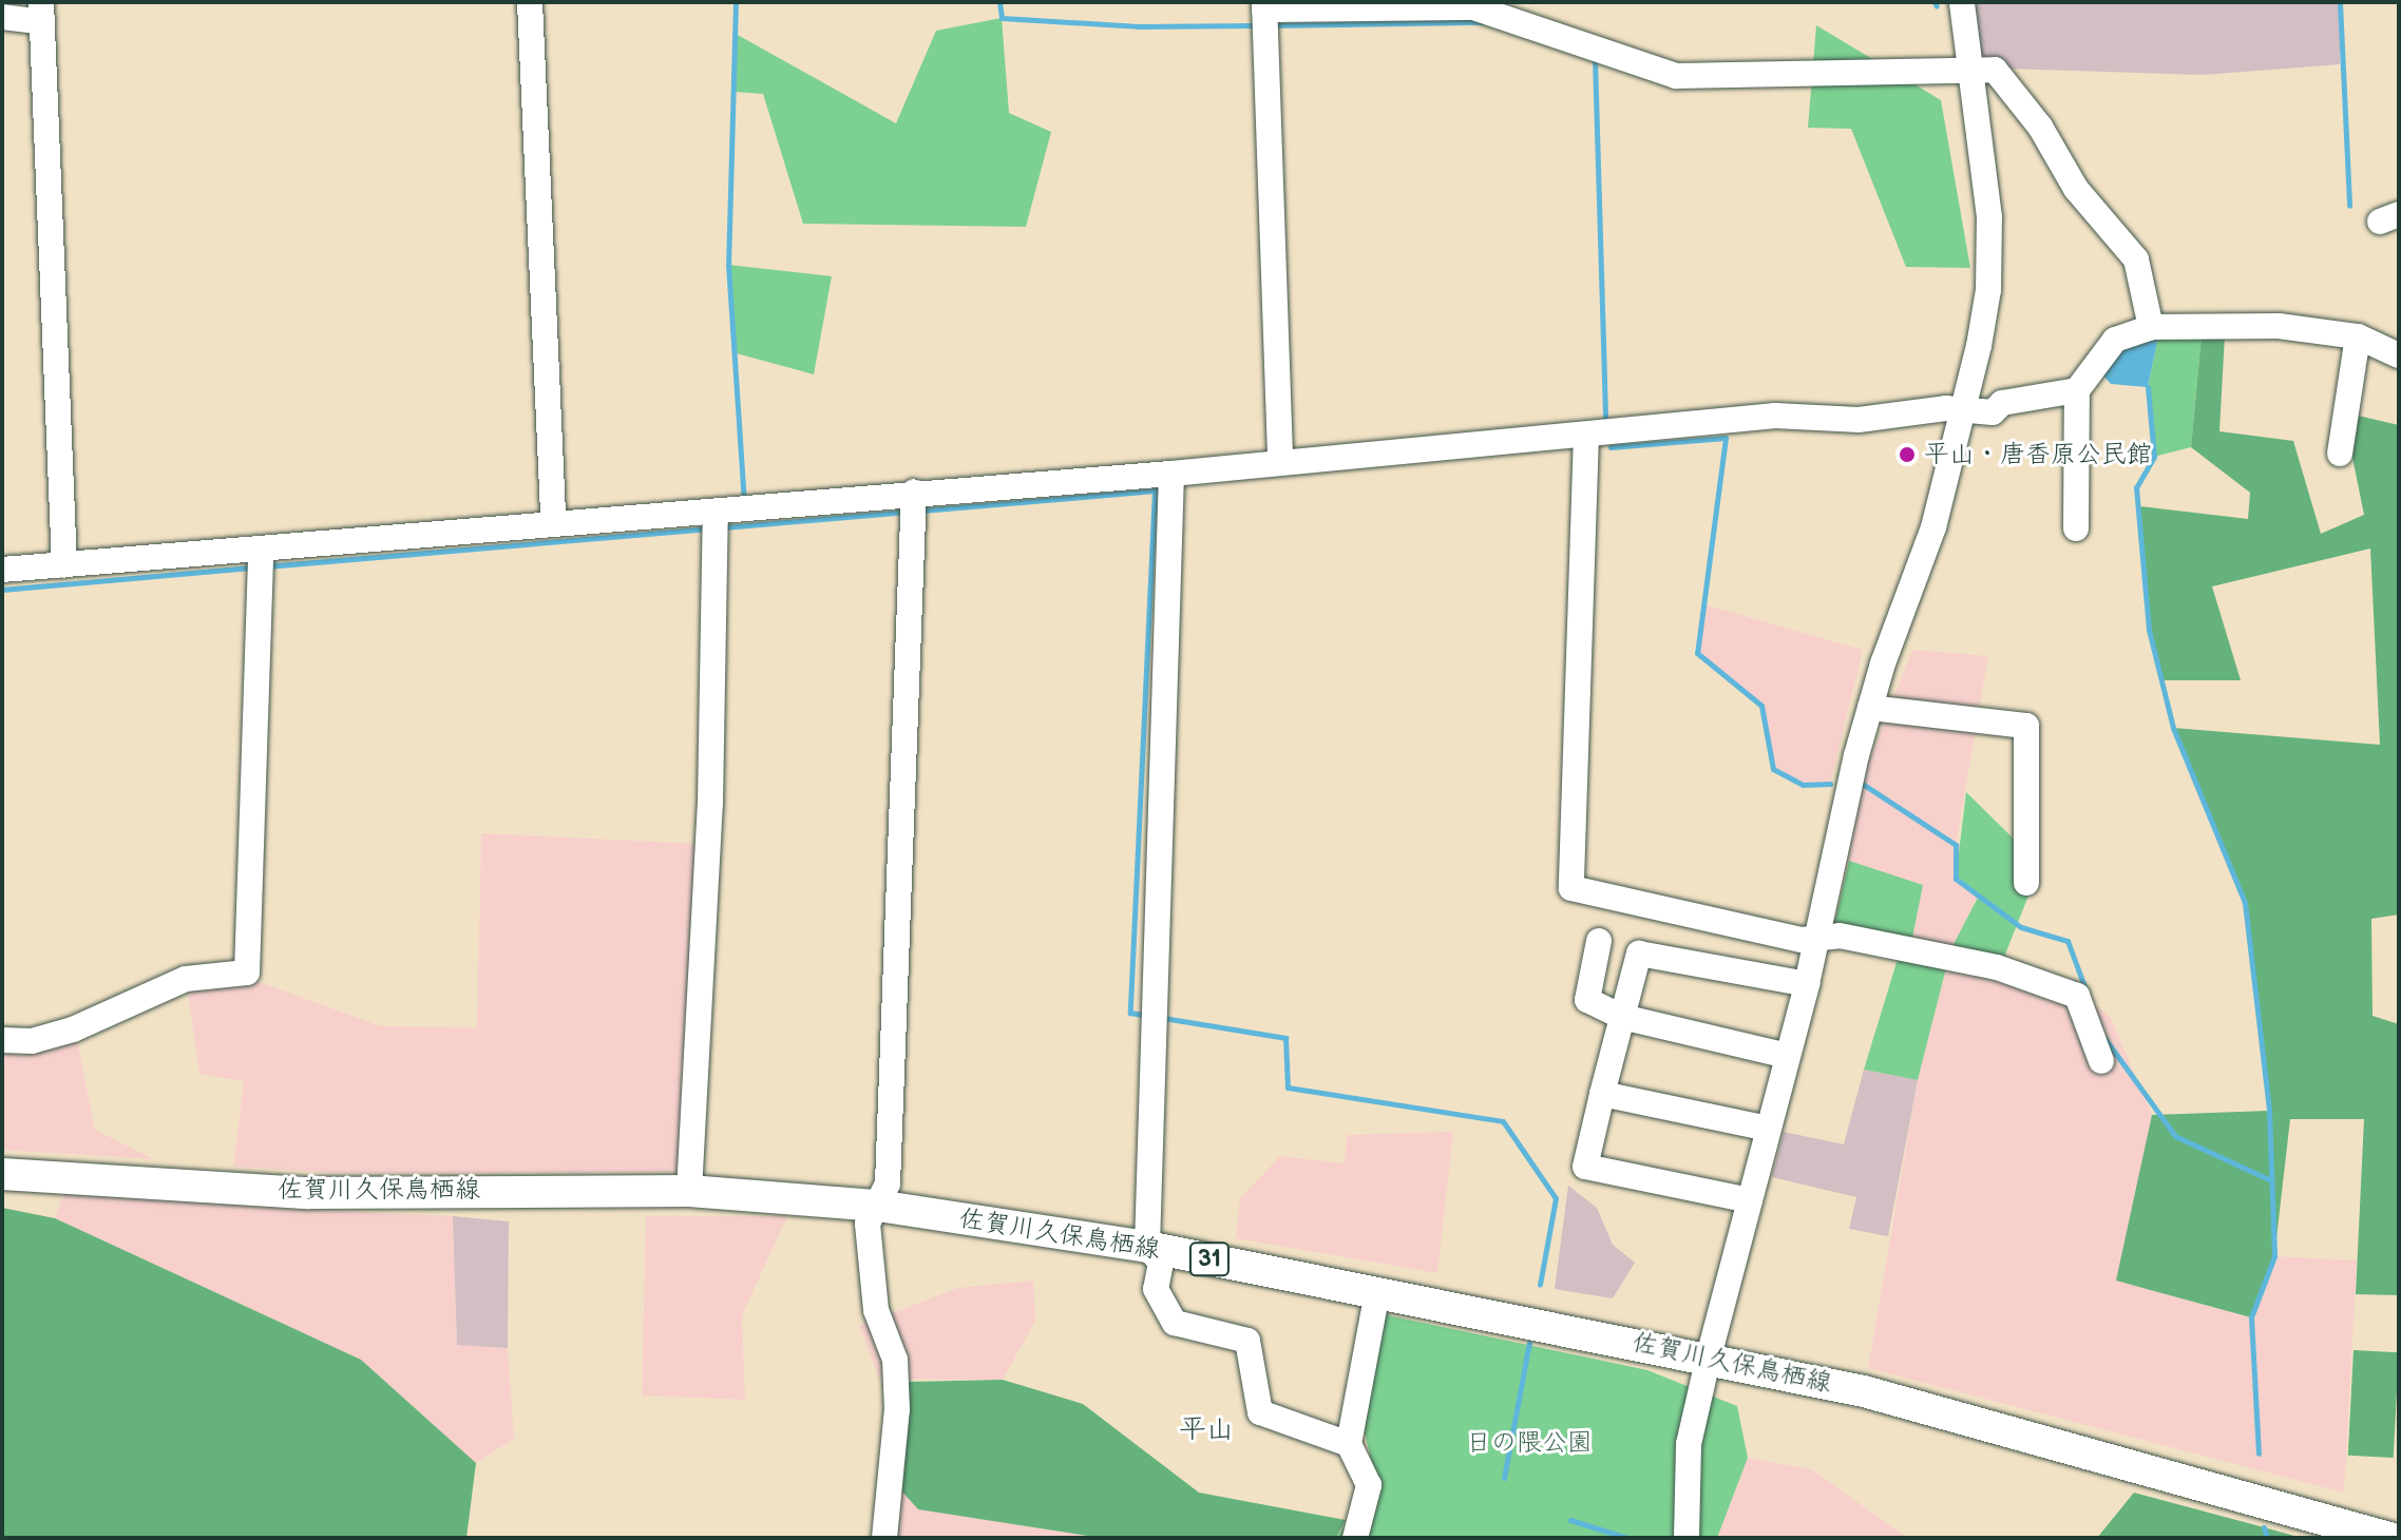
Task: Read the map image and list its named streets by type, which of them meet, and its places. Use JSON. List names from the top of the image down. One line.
{"streets":{"main road":["佐賀川久保鳥栖線","31"]},"districts":["平山"],"parks":["日の隈公園"],"places":["平山・唐香原公民館"]}
